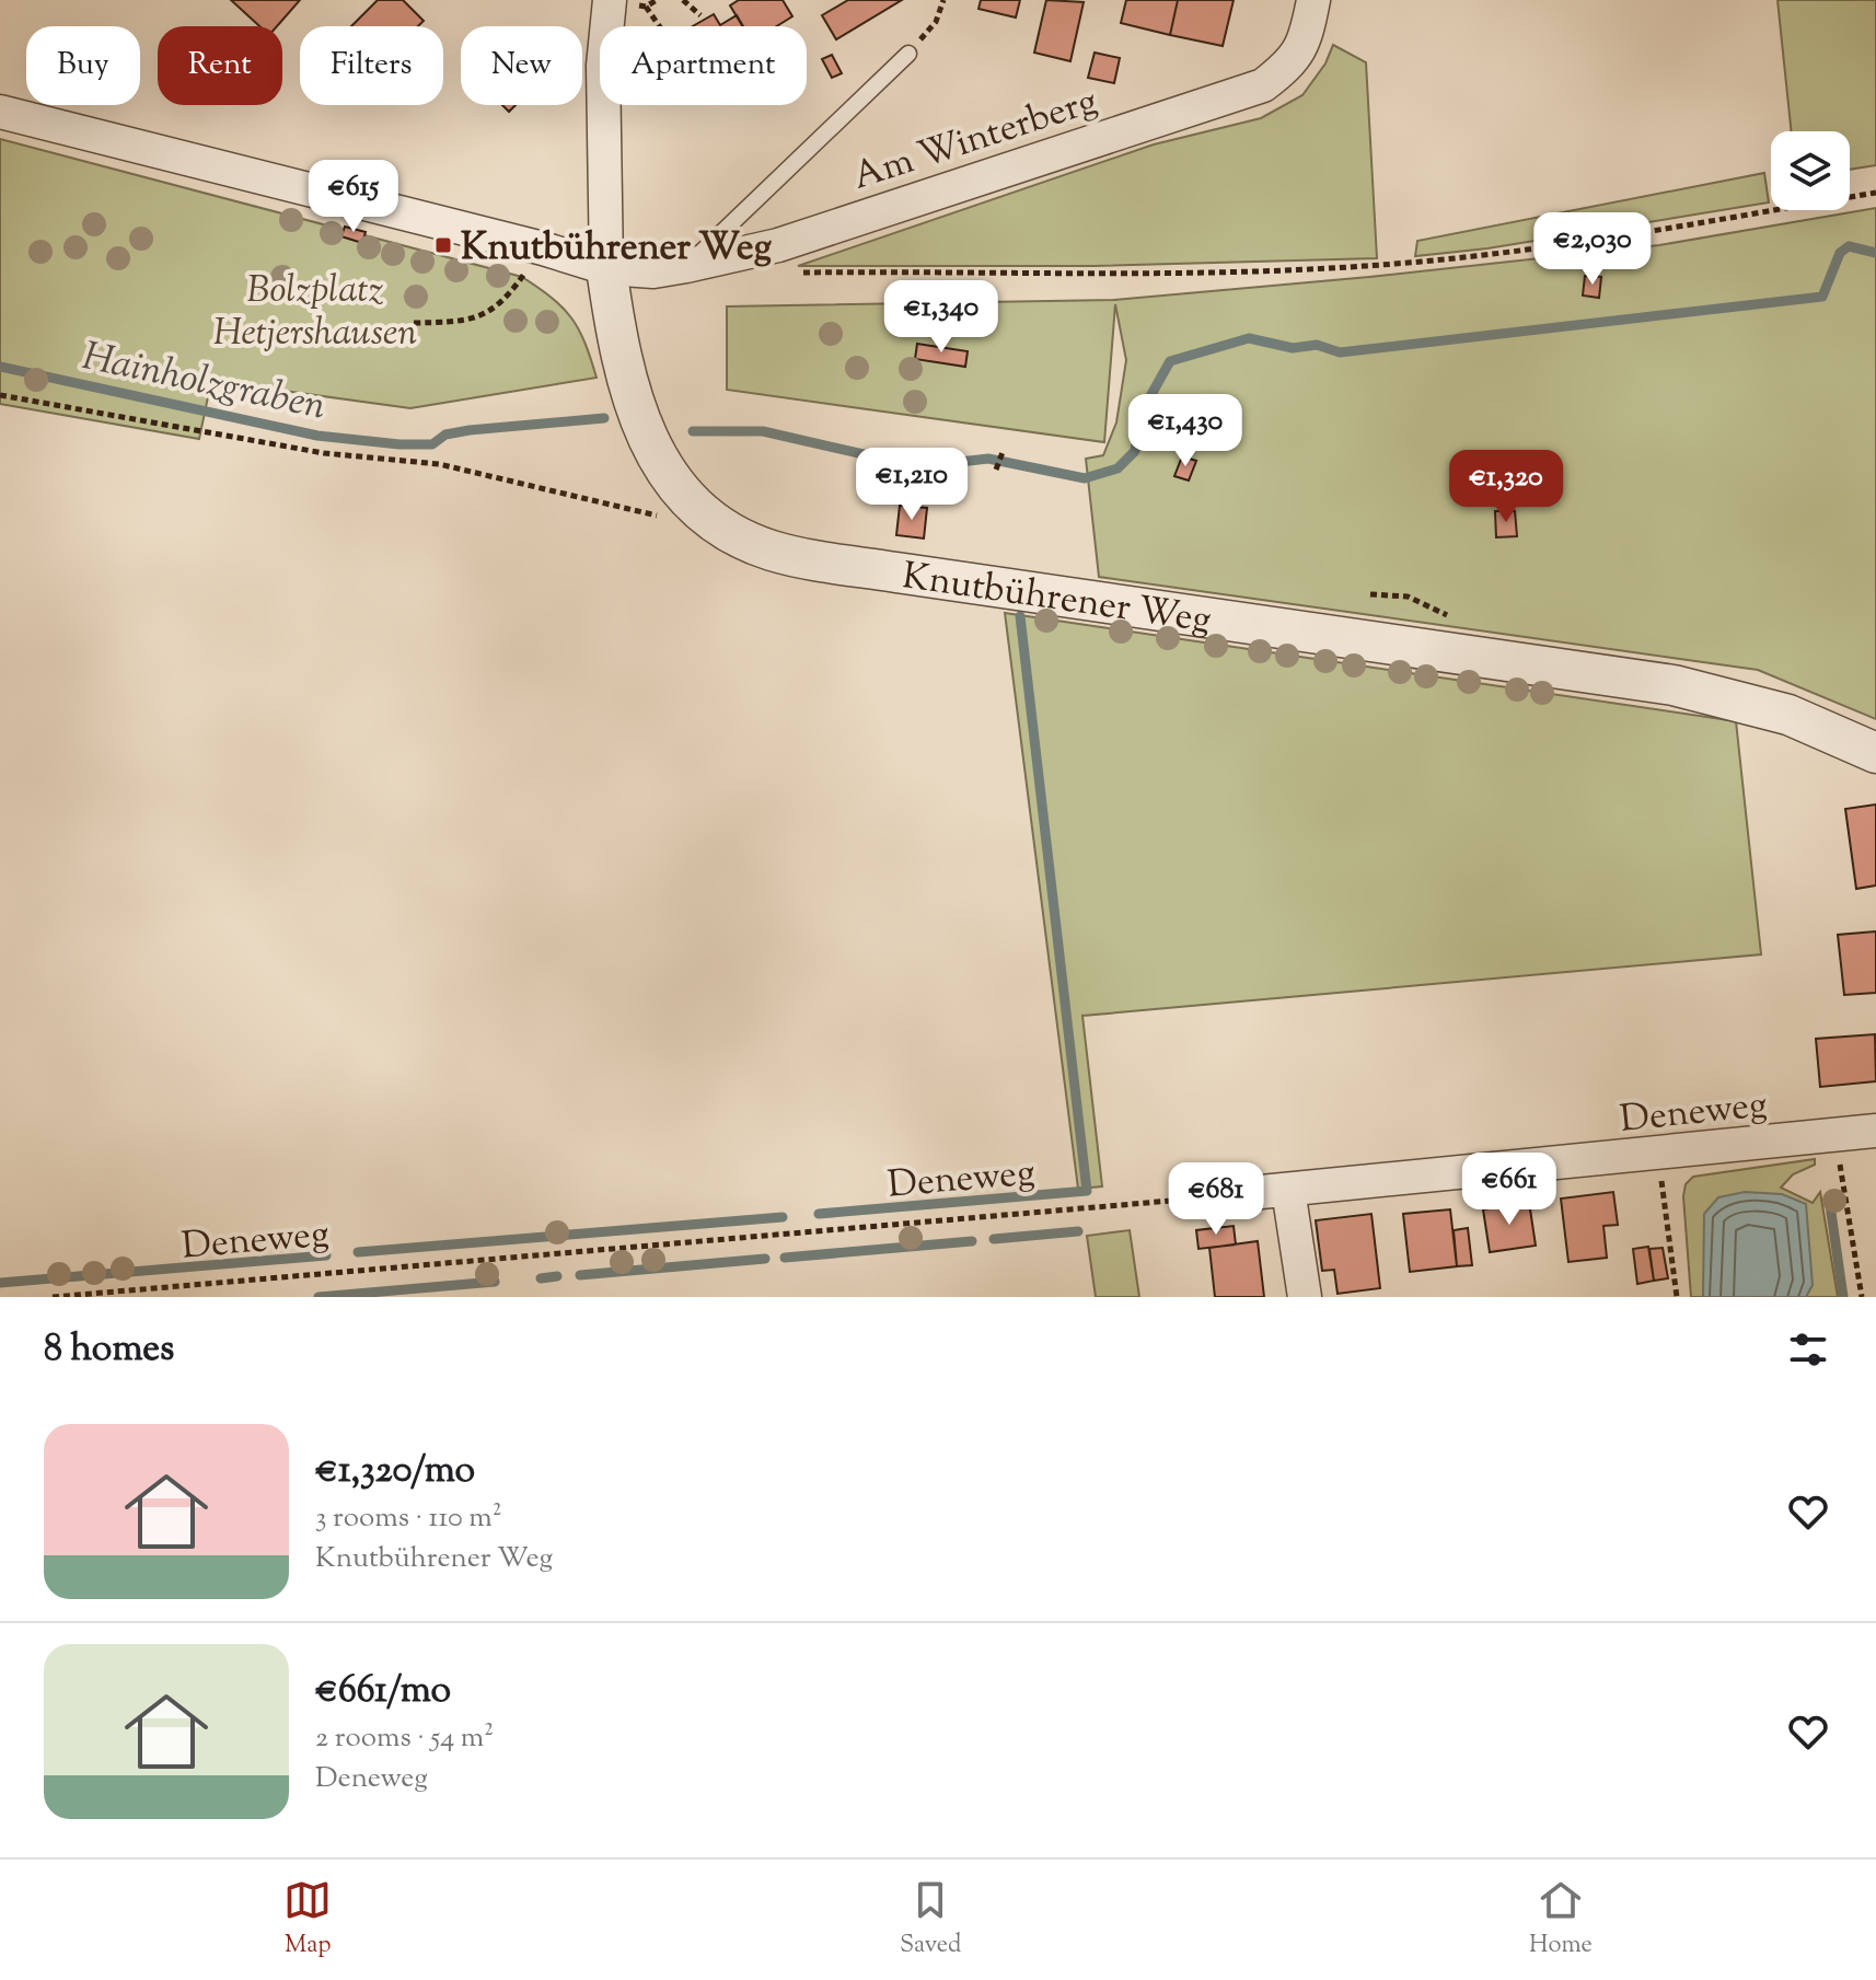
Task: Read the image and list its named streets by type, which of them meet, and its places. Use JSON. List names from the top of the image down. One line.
{"streets":{"street":["Am Winterberg","Knutbührener Weg","Deneweg"]},"crossings":[["Am Winterberg","Knutbührener Weg"]],"water":["Hainholzgraben"],"parks":["Bolzplatz Hetjershausen"],"places":{"transit":["Knutbührener Weg"]},"page":{"chip":["Buy","Rent","Filters","New","Apartment"],"price":["€615","€2,030","€1,340","€1,430","€1,210","€1,320","€661","€681"],"heading":"8 homes","list":[{"name":"€1,320/mo","note":"3 rooms · 110 m² · Knutbührener Weg"},{"name":"€661/mo","note":"2 rooms · 54 m² · Deneweg"}],"tabs":["Map","Saved","Home"]}}
